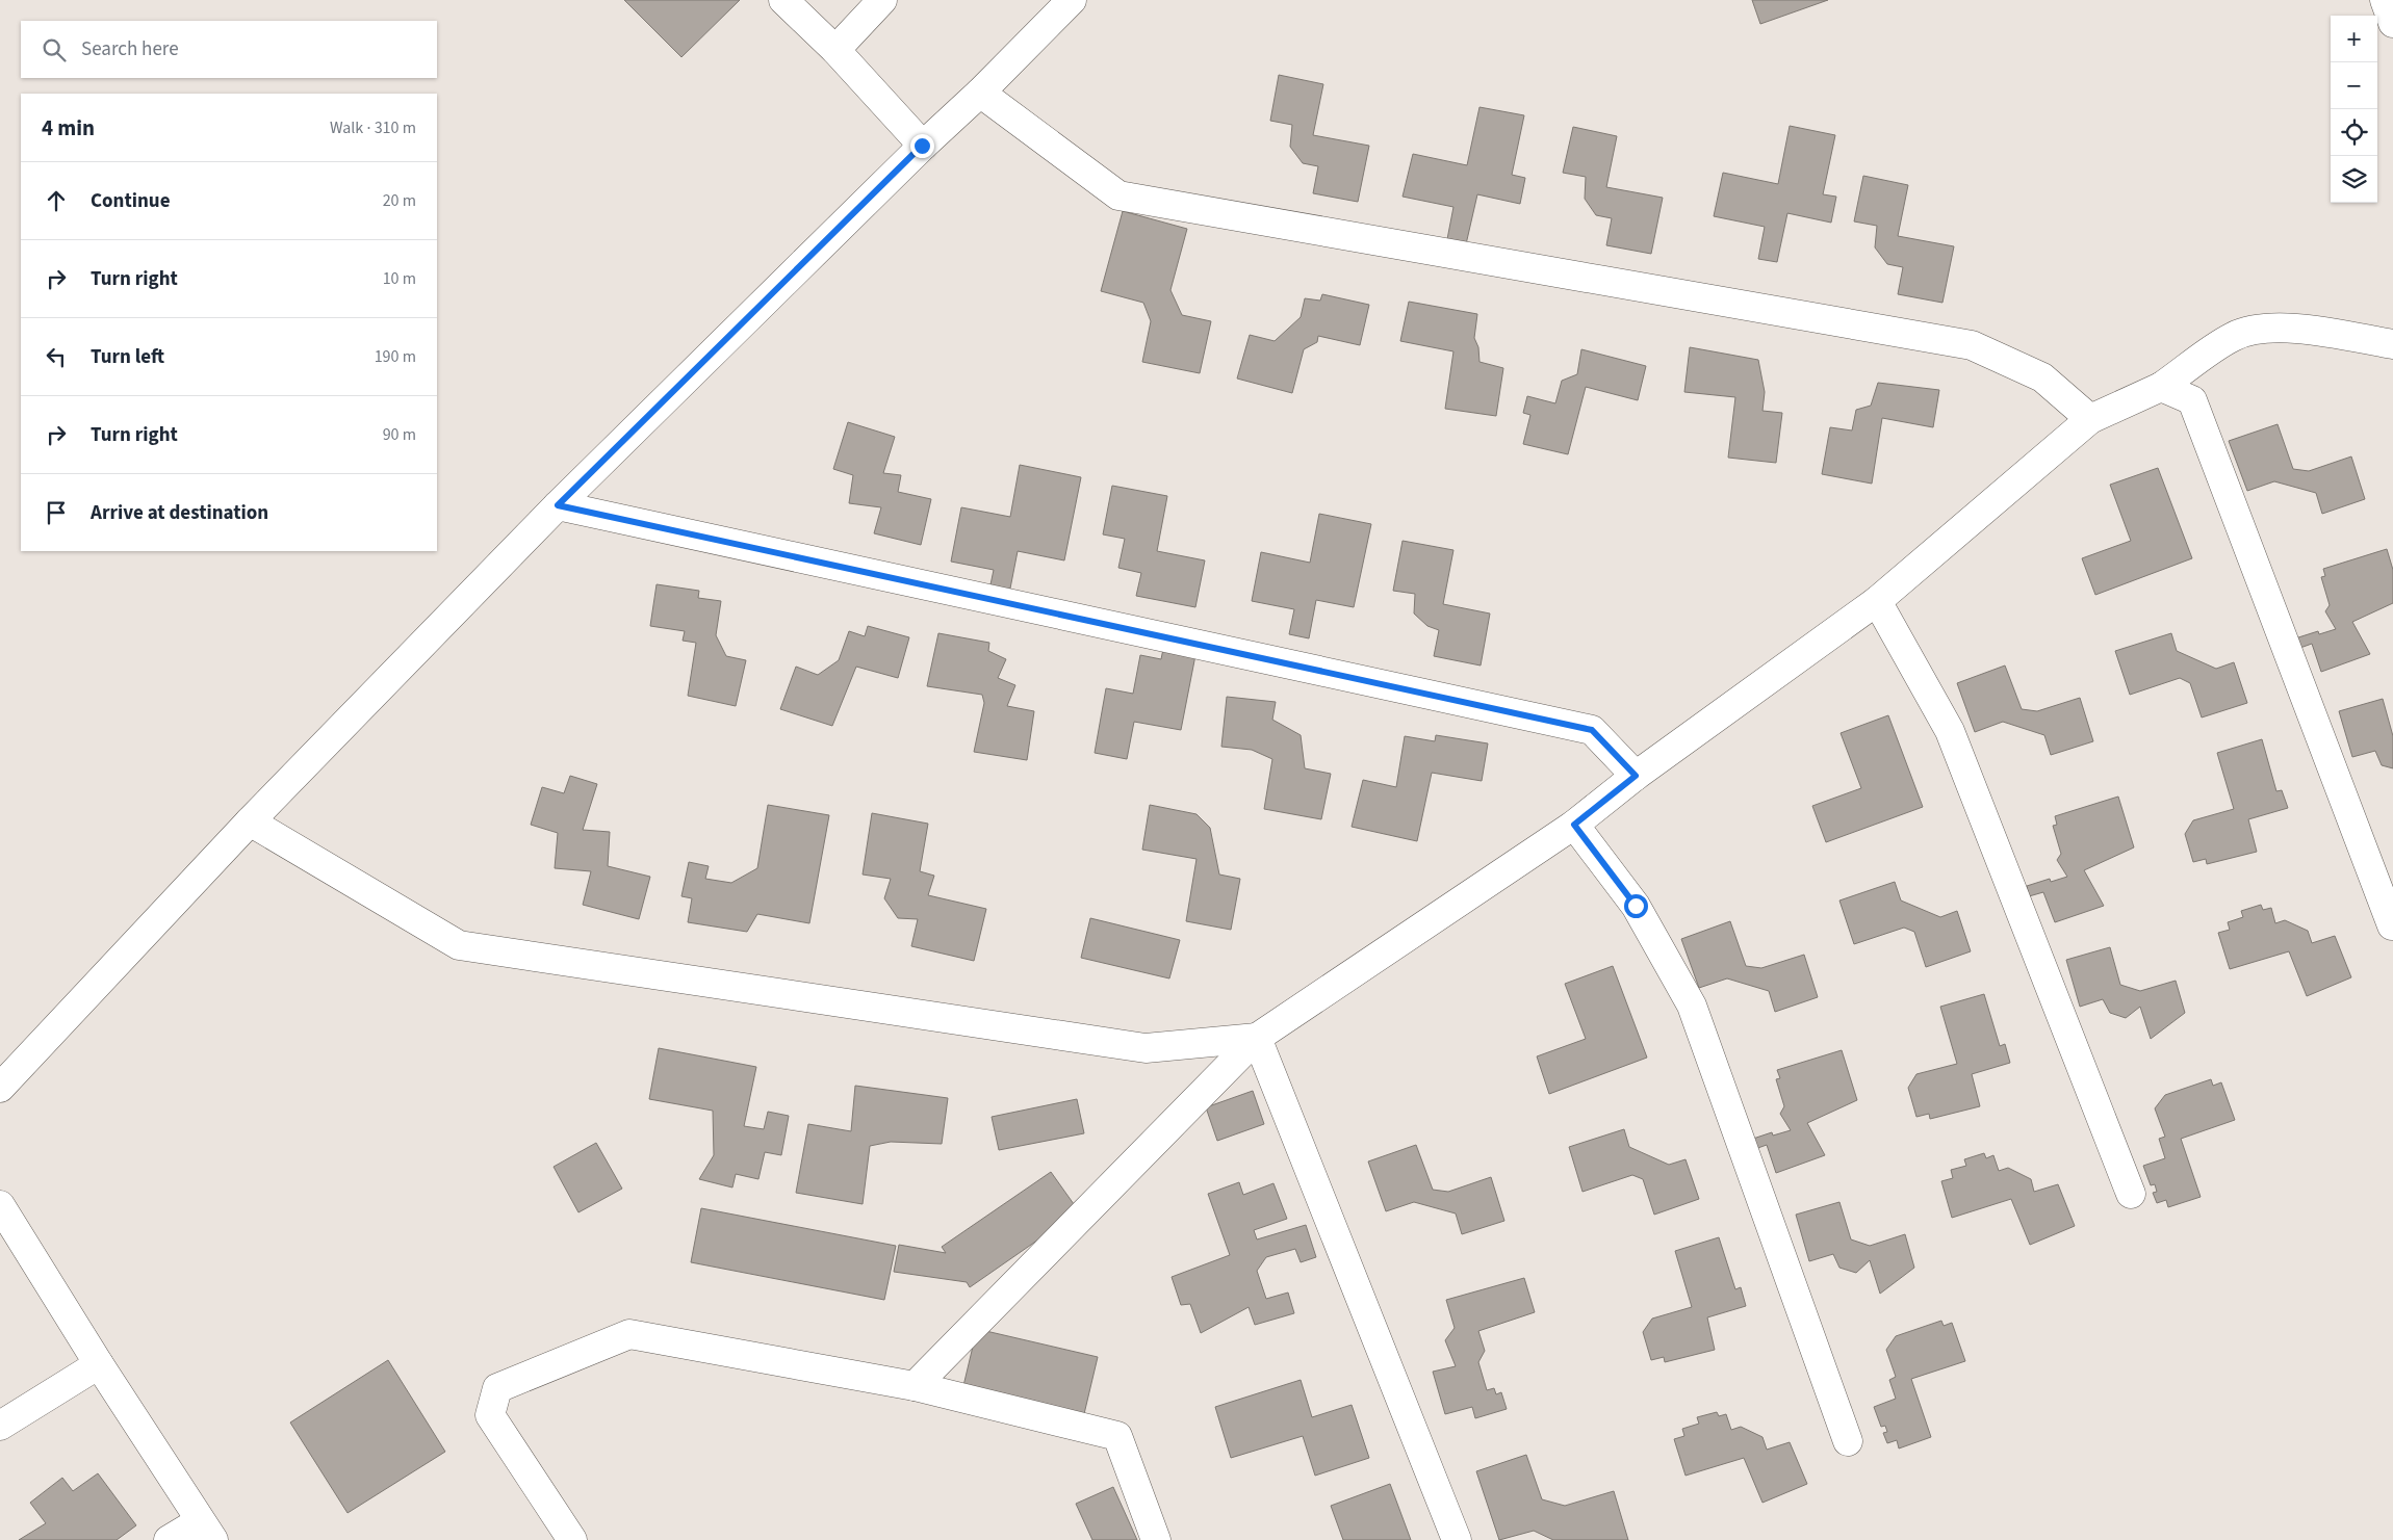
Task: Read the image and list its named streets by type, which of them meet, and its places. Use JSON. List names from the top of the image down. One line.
{"page":{"map_buttons":["+","−"],"search":"Search here","heading":["4 min","Walk · 310 m"],"list":[["Continue","20 m"],["Turn right","10 m"],["Turn left","190 m"],["Turn right","90 m"],"Arrive at destination"]}}
